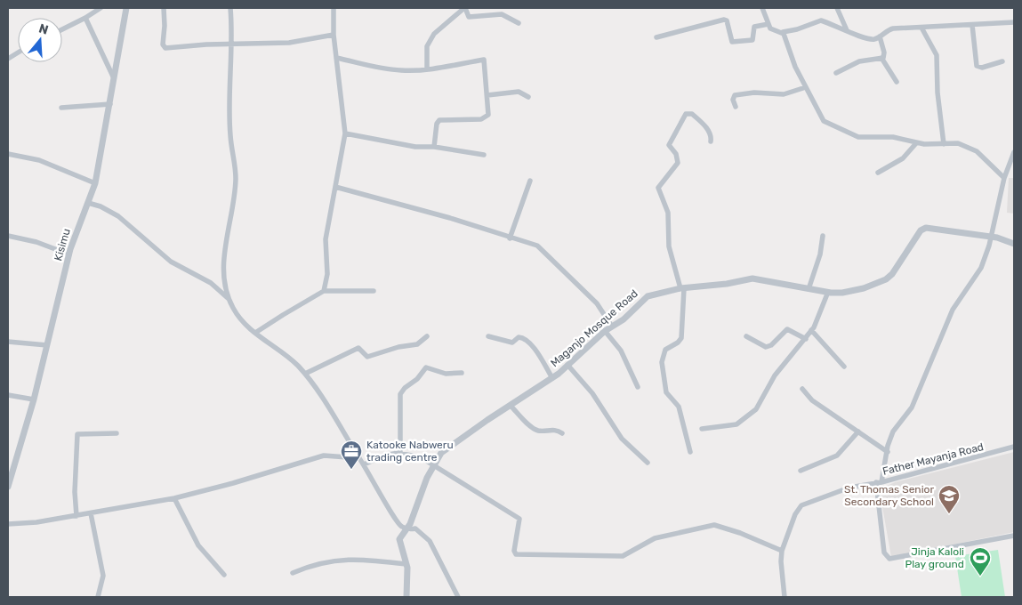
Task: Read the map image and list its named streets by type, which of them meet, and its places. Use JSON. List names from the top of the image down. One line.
{"streets":{"street":["Kisimu","Maganjo Mosque Road","Father Mayanja Road"]},"places":{"office":["Katooke Nabweru trading centre"],"school or university":["St. Thomas Senior Secondary School"],"sports":["Jinja Kaloli Play ground"]},"north":"top"}
